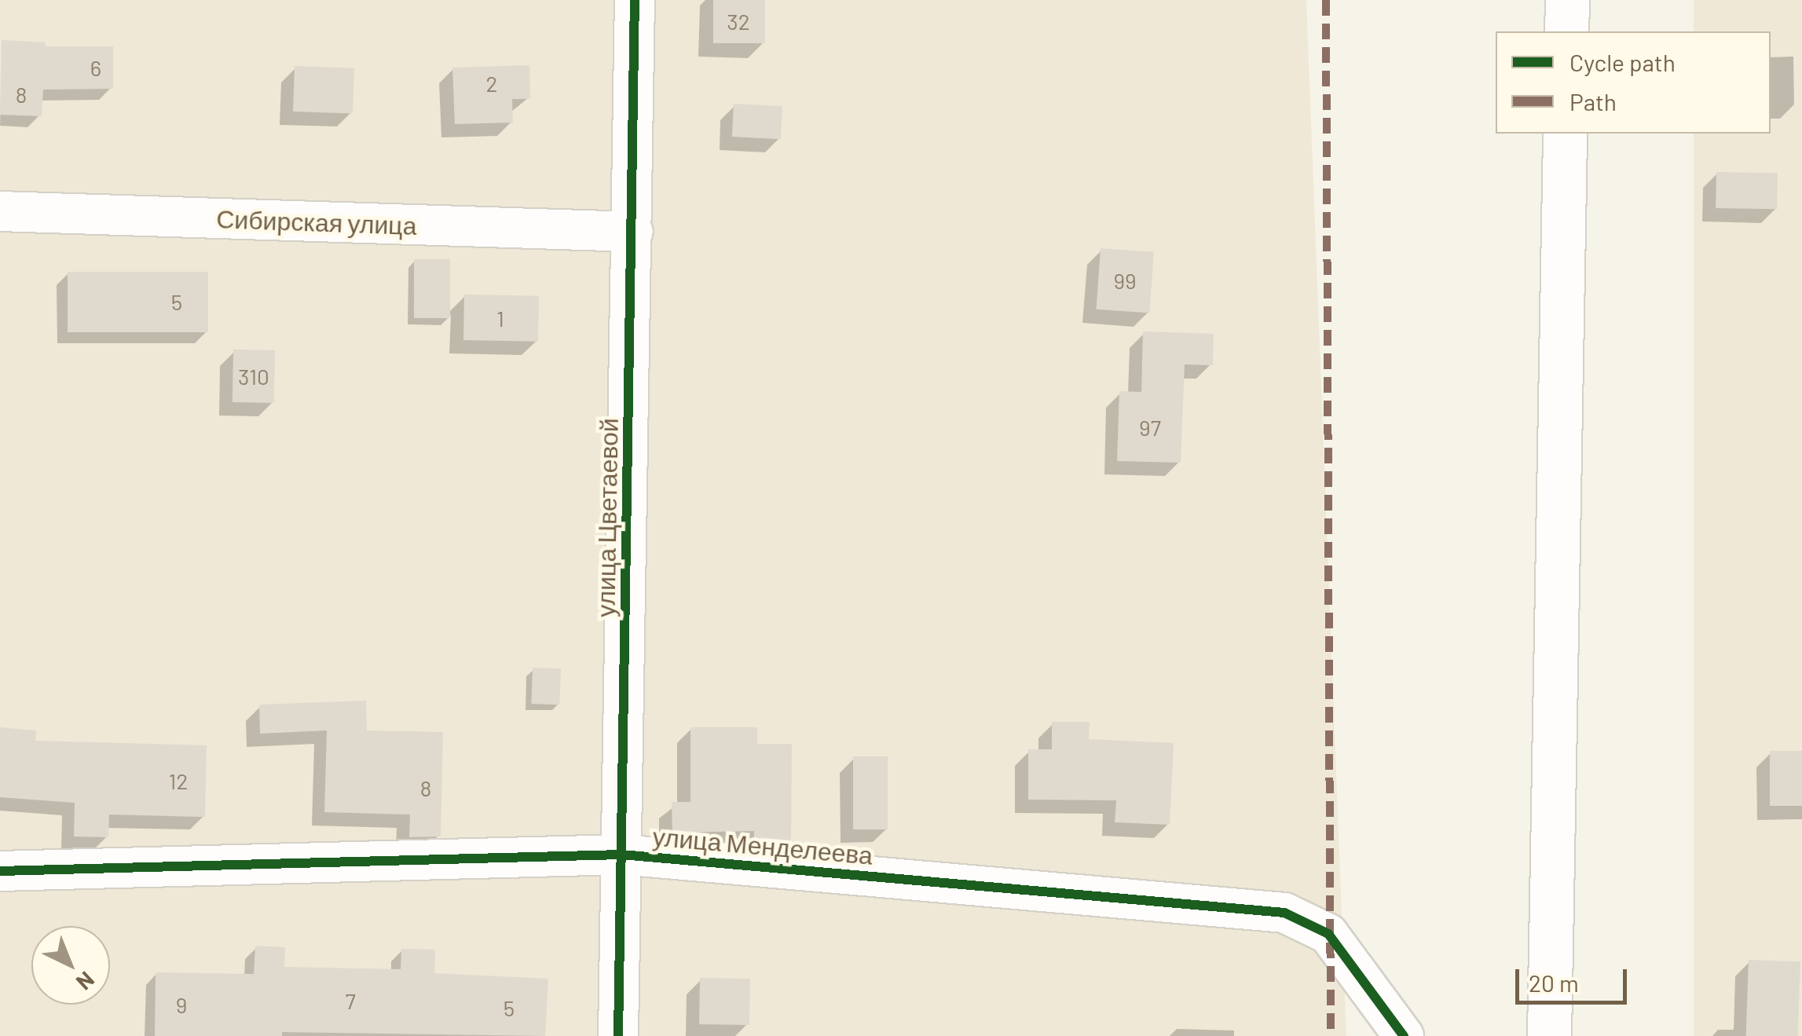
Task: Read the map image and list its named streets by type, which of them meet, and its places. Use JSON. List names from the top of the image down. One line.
{"streets":{"street":["Сибирская улица","улица Цветаевой","улица Менделеева"]},"crossings":[["Сибирская улица","улица Цветаевой"],["улица Цветаевой","улица Менделеева"]],"house_numbers":["32","6","2","8","99","5","1","310","97","12","8","7","9","5"],"legend":["Cycle path","Path"],"scale_bar":"20 m","north":"bottom right"}
